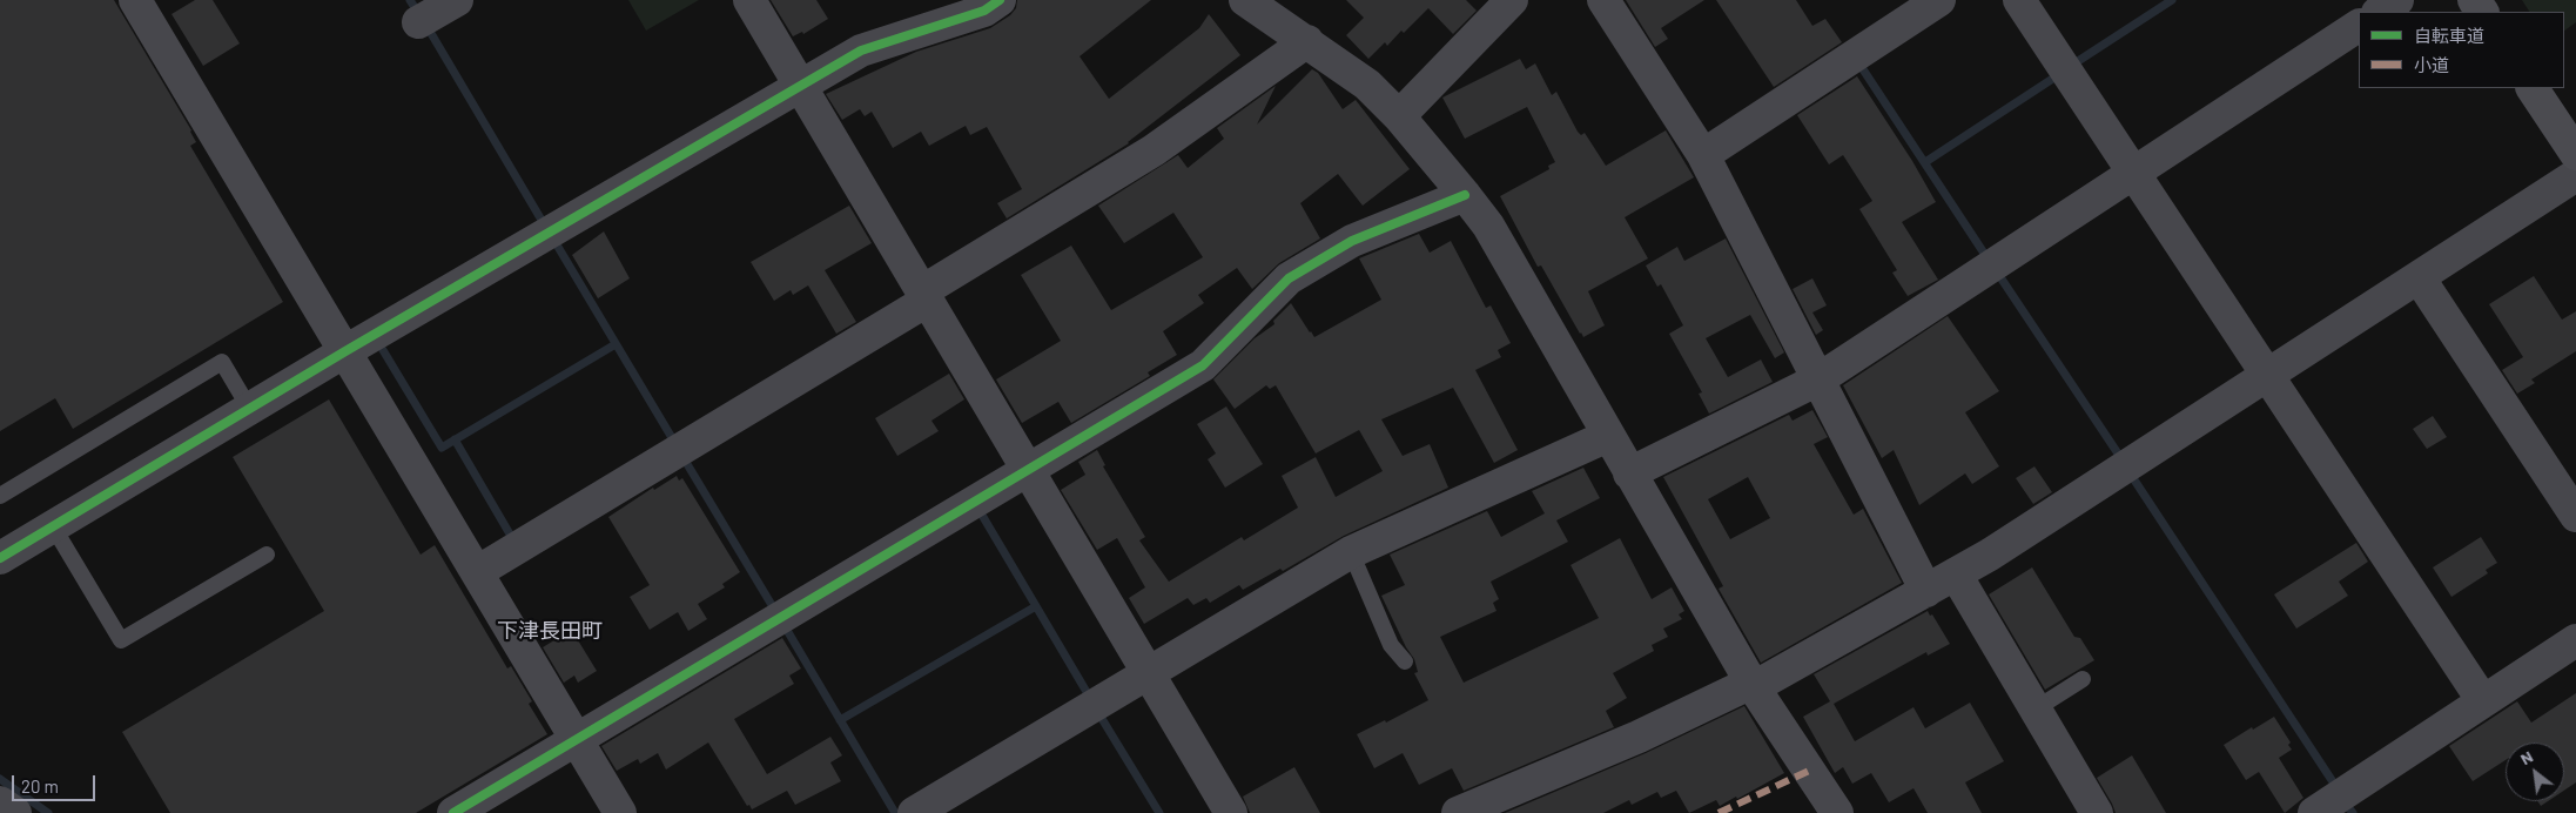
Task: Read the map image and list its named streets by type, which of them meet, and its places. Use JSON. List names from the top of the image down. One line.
{"districts":["下津長田町"],"legend":["自転車道","小道"],"scale_bar":"20 m","north":"top left"}
